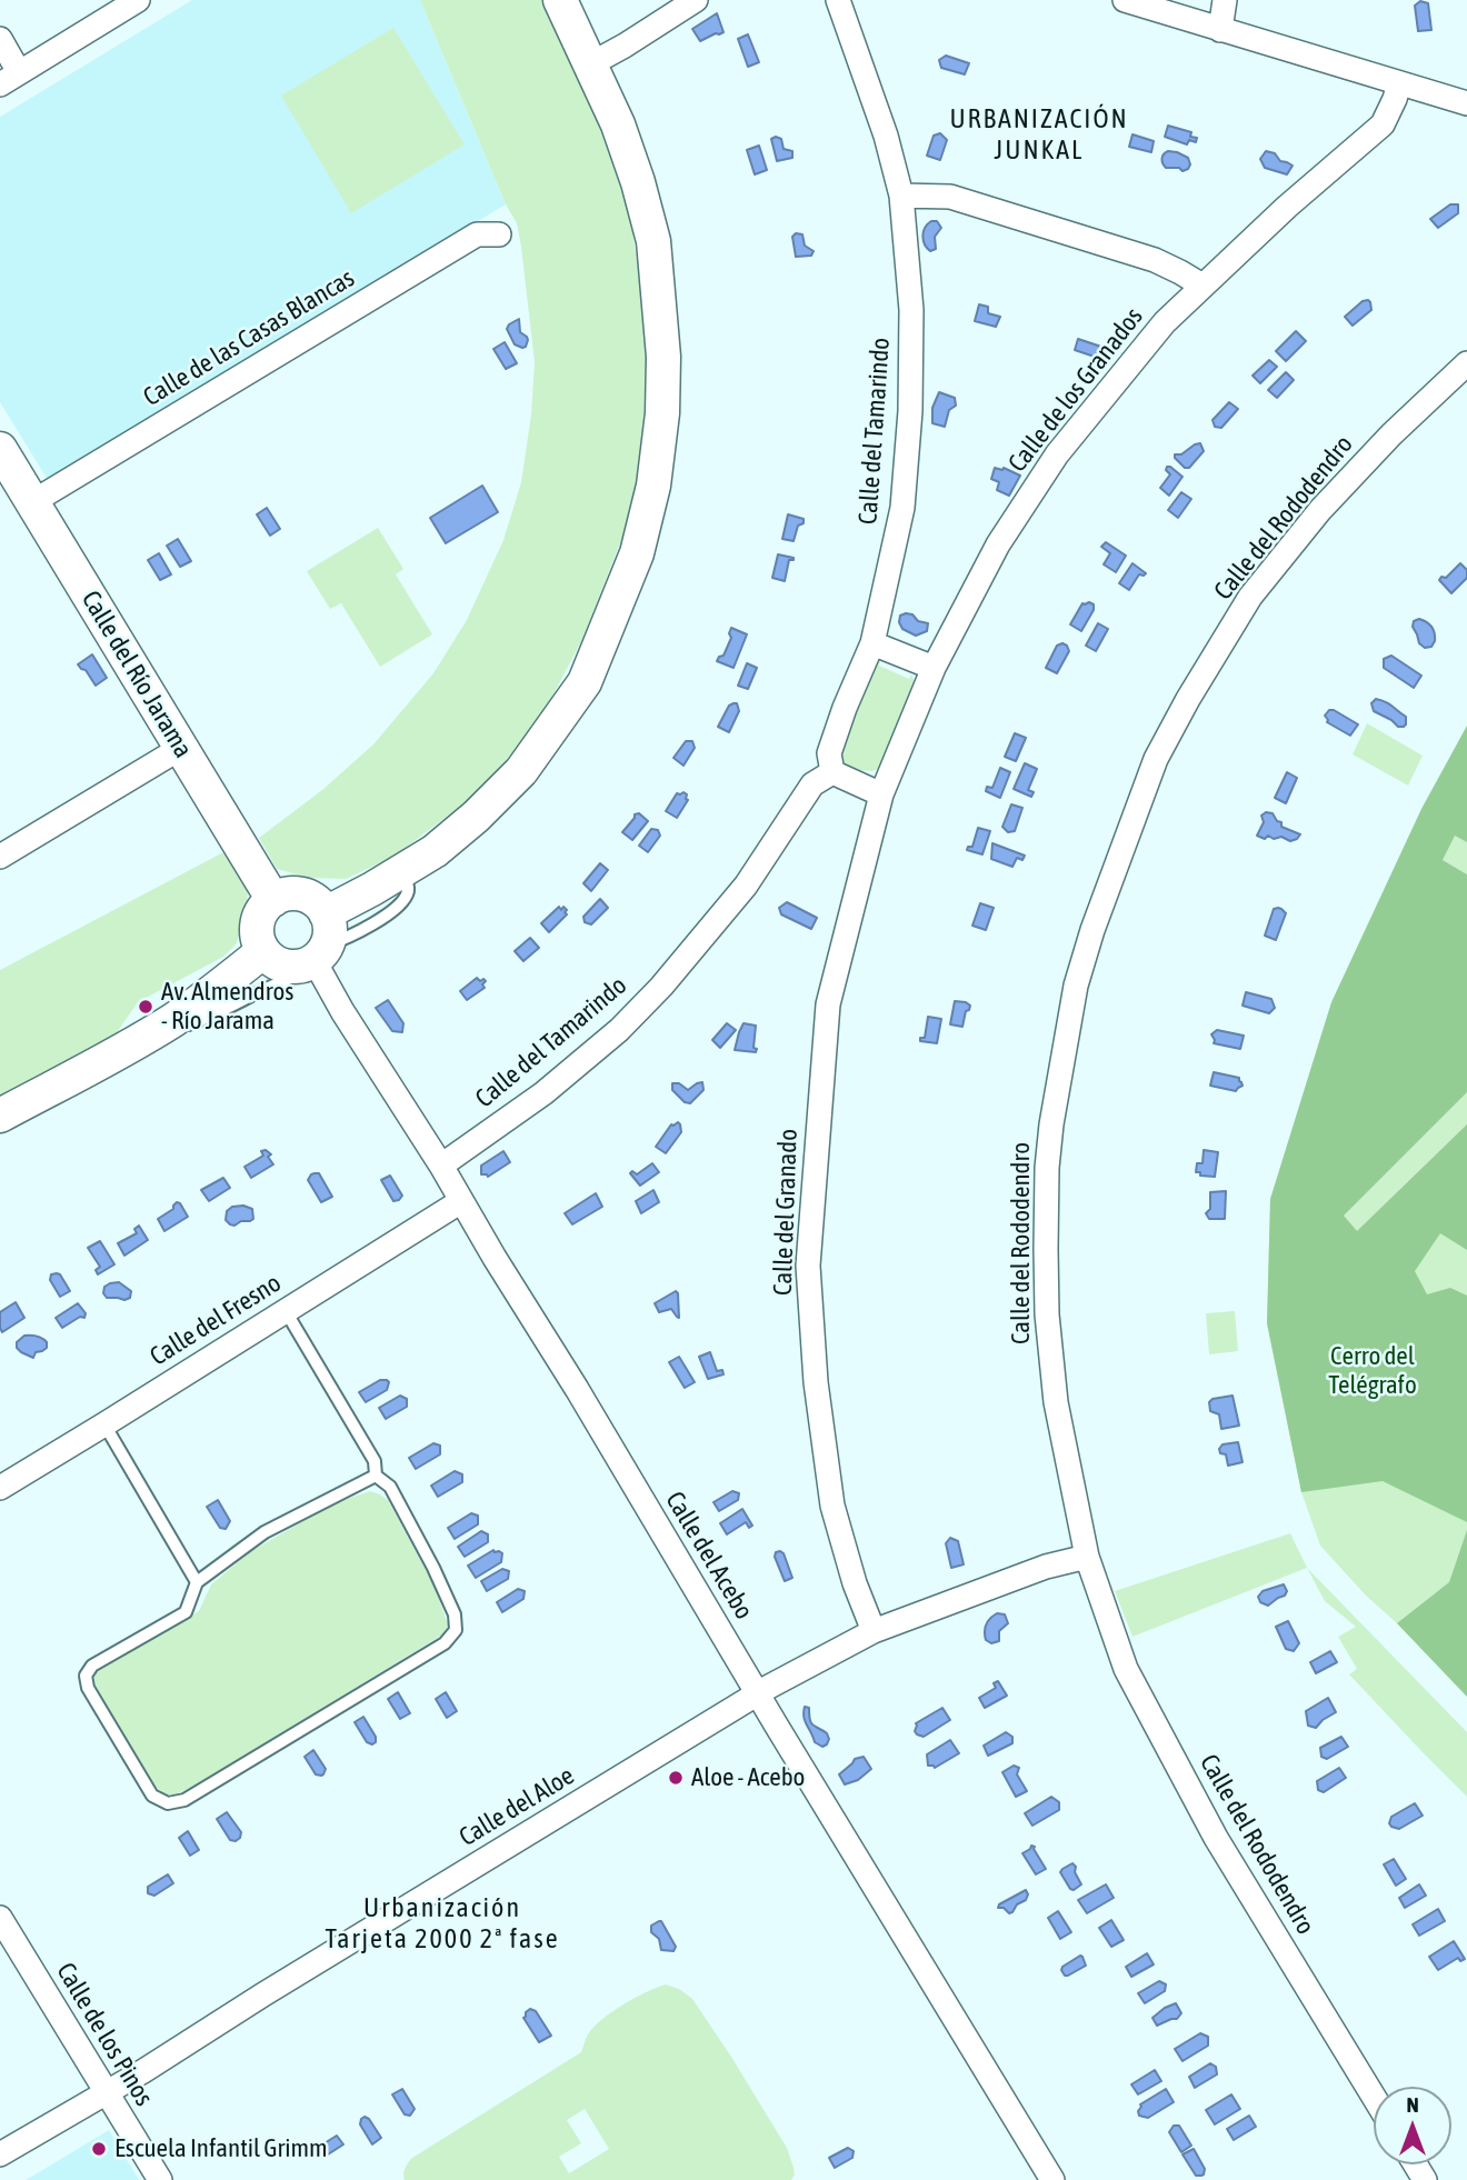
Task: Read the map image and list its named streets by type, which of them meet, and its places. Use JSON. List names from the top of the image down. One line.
{"streets":{"street":["Calle de las Casas Blancas","Calle de los Granados","Calle del Tamarindo","Calle del Rododendro","Calle del Río Jarama","Calle del Granado","Calle del Fresno","Calle del Acebo","Calle del Aloe","Calle de los Pinos"]},"crossings":[["Calle de las Casas Blancas","Calle del Río Jarama"],["Calle de los Granados","Calle del Granado"],["Calle del Tamarindo","Calle del Acebo"],["Calle del Rododendro","Calle del Aloe"],["Calle del Río Jarama","Calle del Acebo"],["Calle del Granado","Calle del Aloe"],["Calle del Fresno","Calle del Acebo"],["Calle del Acebo","Calle del Aloe"],["Calle del Aloe","Calle de los Pinos"]],"districts":["URBANIZACIÓN JUNKAL","Urbanización Tarjeta 2000 2ª fase"],"parks":["Cerro del Telégrafo"],"places":["Av. Almendros - Río Jarama","Aloe - Acebo","Escuela Infantil Grimm"],"north":"top"}
